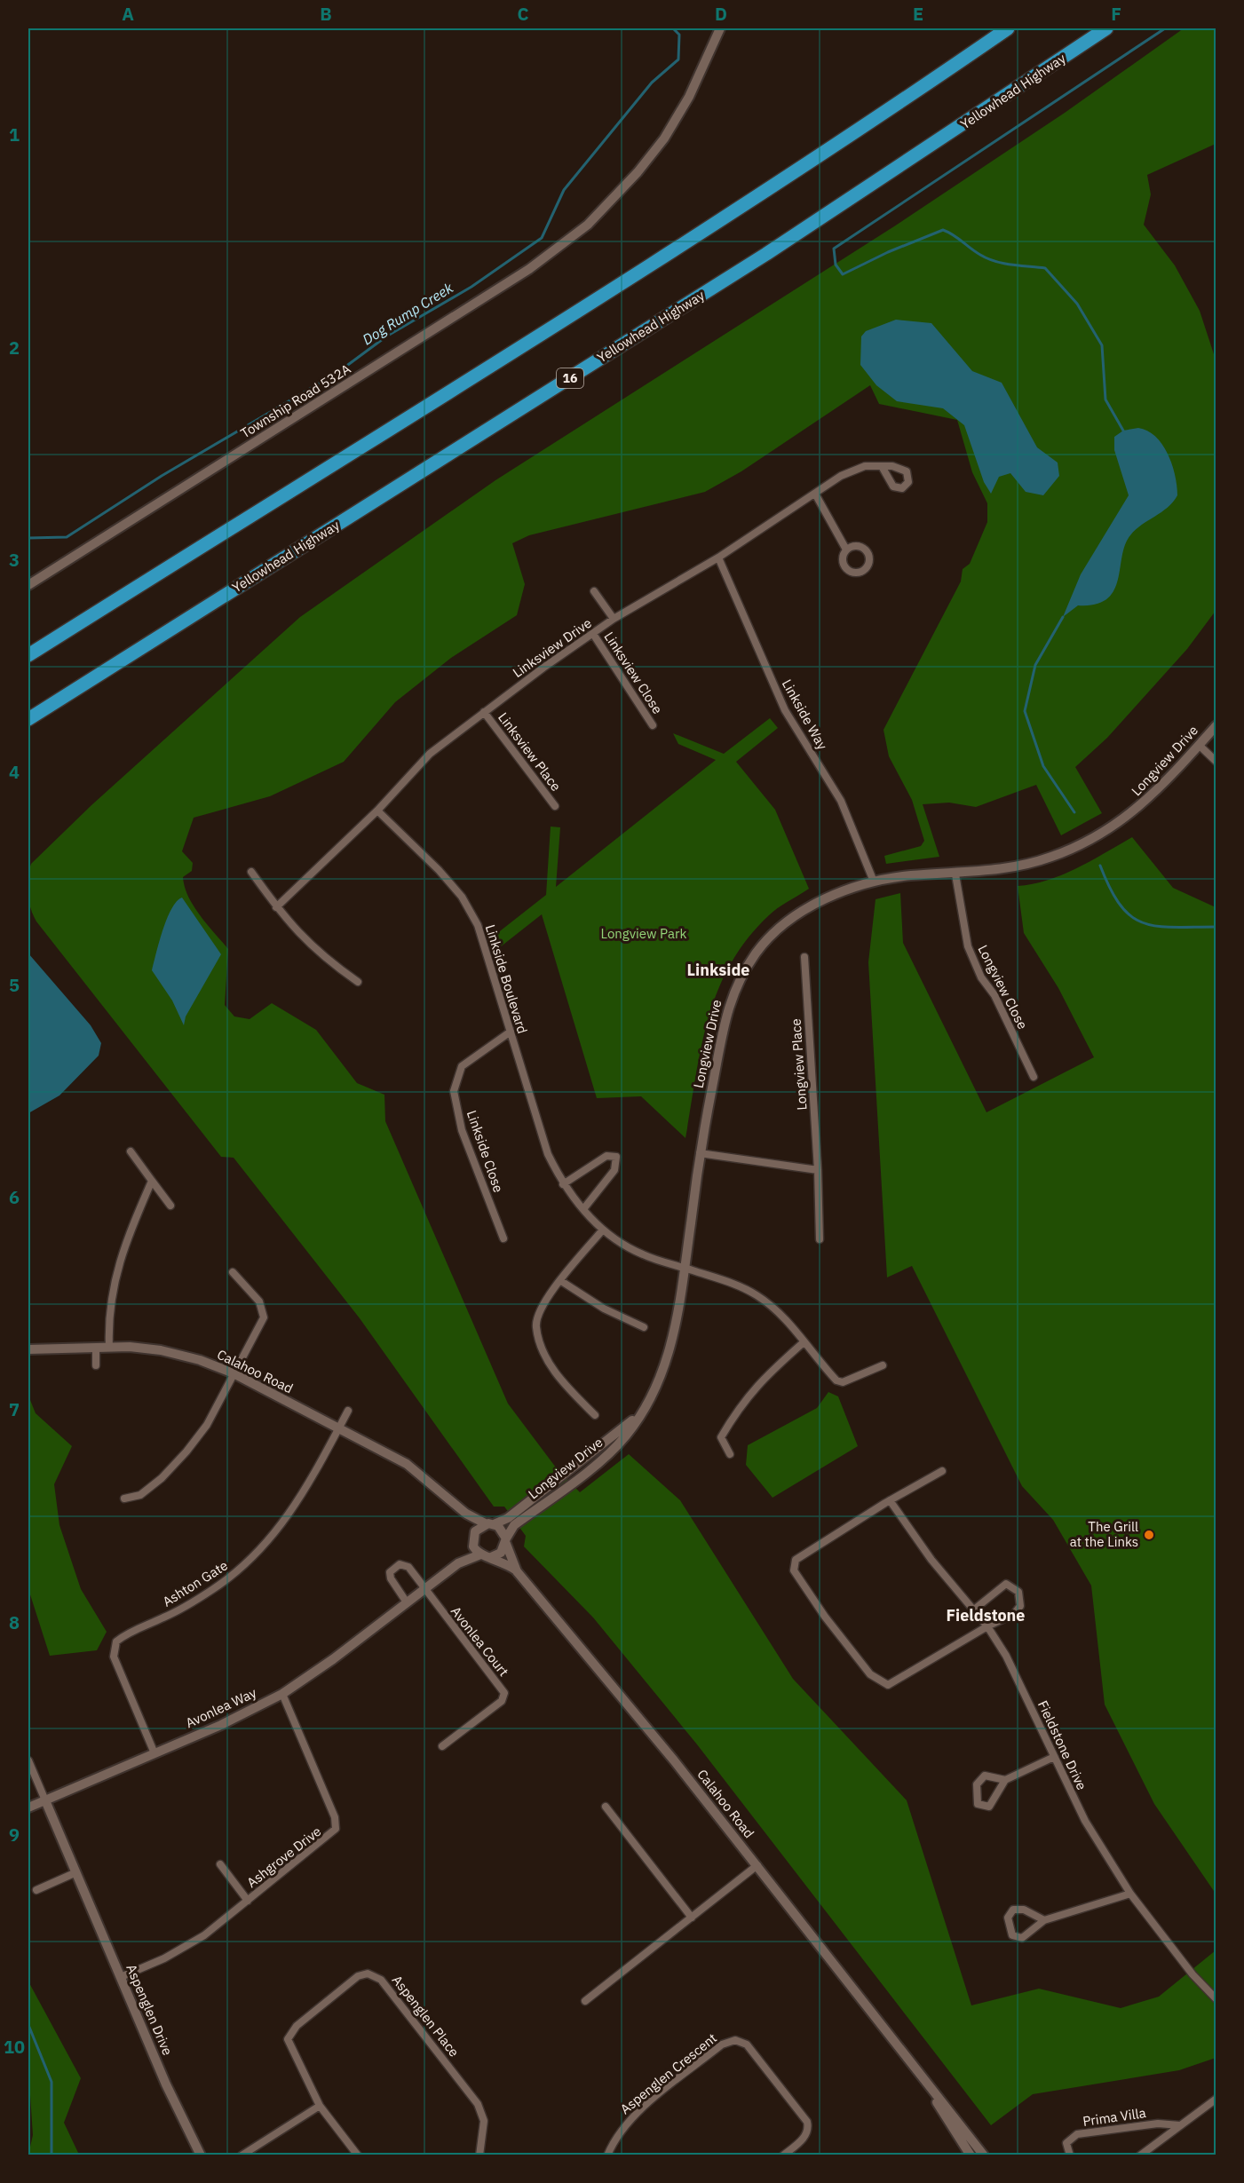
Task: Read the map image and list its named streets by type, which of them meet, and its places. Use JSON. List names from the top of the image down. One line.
{"streets":{"highway":["Yellowhead Highway","16"],"street":["Township Road 532A","Linksview Drive","Linksview Close","Linkside Way","Linksview Place","Longview Drive","Linkside Boulevard","Longview Close","Longview Place","Linkside Close","Calahoo Road","Ashton Gate","Avonlea Court","Avonlea Way","Fieldstone Drive","Ashgrove Drive","Aspenglen Drive","Aspenglen Place","Aspenglen Crescent","Prima Villa"]},"crossings":[["Linksview Drive","Linksview Close"],["Linksview Drive","Linkside Way"],["Linksview Drive","Linksview Place"],["Linksview Drive","Linkside Boulevard"],["Linkside Way","Longview Drive"],["Longview Drive","Linkside Boulevard"],["Longview Drive","Longview Close"],["Longview Drive","Calahoo Road"],["Longview Drive","Avonlea Way"],["Linkside Boulevard","Linkside Close"],["Calahoo Road","Ashton Gate"],["Calahoo Road","Avonlea Way"],["Ashton Gate","Avonlea Way"],["Avonlea Court","Avonlea Way"],["Avonlea Way","Ashgrove Drive"],["Avonlea Way","Aspenglen Drive"],["Ashgrove Drive","Aspenglen Drive"]],"districts":["Linkside","Fieldstone"],"water":["Dog Rump Creek"],"parks":["Longview Park"],"places":["The Grill at the Links"],"grid":{"columns":["A","B","C","D","E","F"],"rows":["1","2","3","4","5","6","7","8","9","10"]}}
